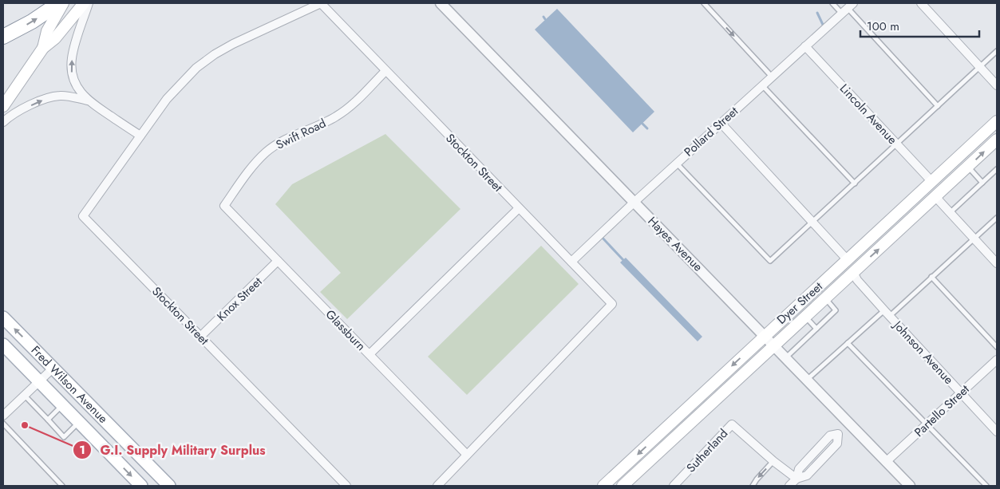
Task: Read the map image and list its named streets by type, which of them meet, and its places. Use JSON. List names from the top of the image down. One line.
{"streets":{"main road":["Dyer Street","Fred Wilson Avenue"],"street":["Lincoln Avenue","Pollard Street","Swift Road","Stockton Street","Hayes Avenue","Knox Street","Glassburn","Johnson Avenue","Partello Street","Sutherland"]},"crossings":[["Lincoln Avenue","Pollard Street"],["Lincoln Avenue","Dyer Street"],["Pollard Street","Stockton Street"],["Pollard Street","Hayes Avenue"],["Swift Road","Stockton Street"],["Swift Road","Glassburn"],["Stockton Street","Knox Street"],["Stockton Street","Glassburn"],["Hayes Avenue","Dyer Street"],["Hayes Avenue","Partello Street"],["Knox Street","Glassburn"],["Dyer Street","Johnson Avenue"],["Johnson Avenue","Partello Street"]],"places":["G.I. Supply Military Surplus"],"scale_bar":"100 m"}
